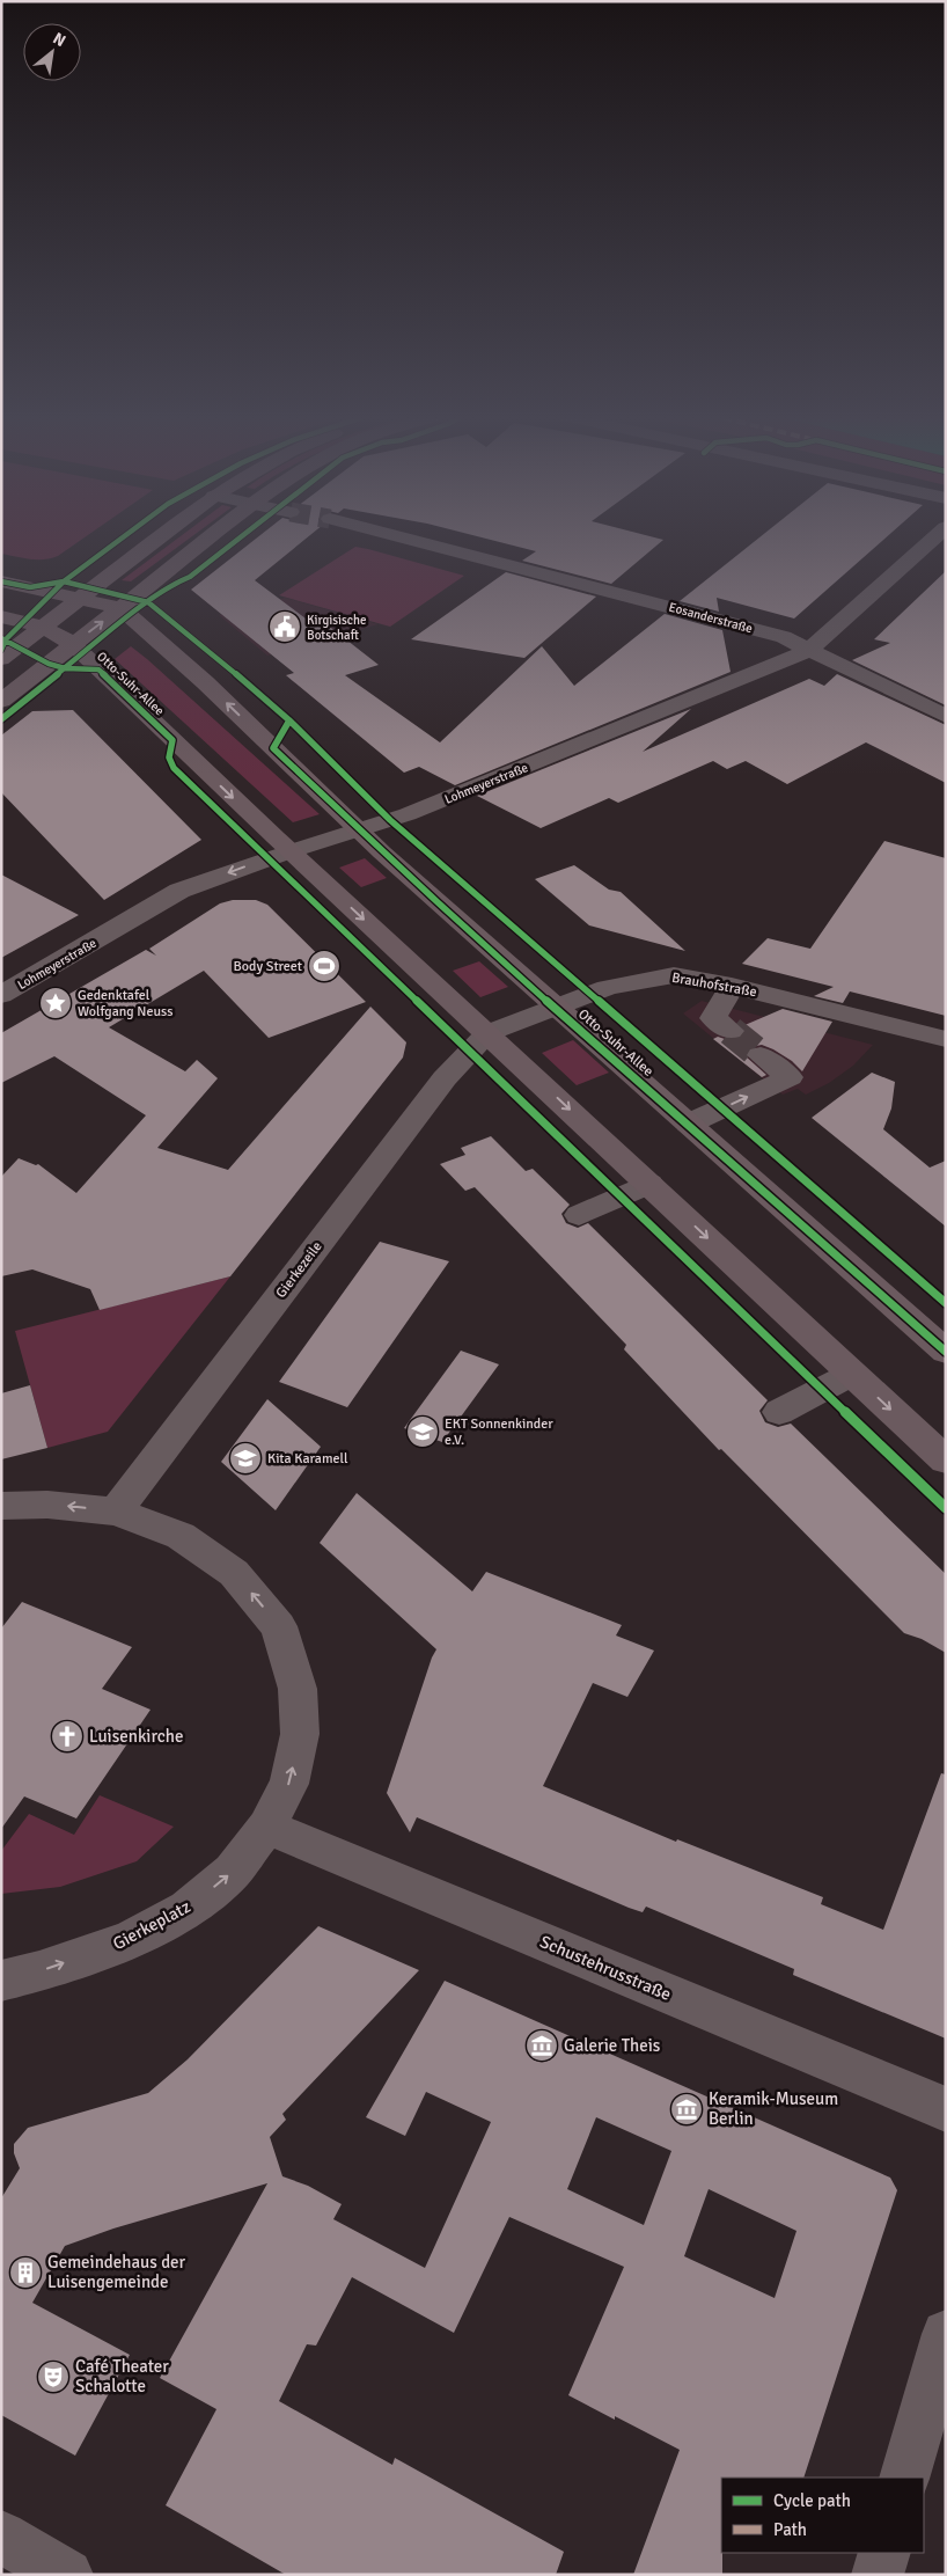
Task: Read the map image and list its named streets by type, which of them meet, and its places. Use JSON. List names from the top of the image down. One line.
{"streets":{"main road":["Otto-Suhr-Allee"],"street":["Eosanderstraße","Lohmeyerstraße","Brauhofstraße","Gierkezeile","Gierkeplatz","Schustehrusstraße"]},"crossings":[["Eosanderstraße","Lohmeyerstraße"],["Otto-Suhr-Allee","Lohmeyerstraße"],["Otto-Suhr-Allee","Brauhofstraße"],["Otto-Suhr-Allee","Gierkezeile"],["Brauhofstraße","Gierkezeile"],["Gierkezeile","Gierkeplatz"],["Gierkeplatz","Schustehrusstraße"]],"places":{"public building":["Kirgisische Botschaft"],"sports":["Body Street"],"place":["Gedenktafel Wolfgang Neuss"],"school or university":["EKT Sonnenkinder e.V.","Kita Karamell"],"church":["Luisenkirche"],"museum":["Galerie Theis","Keramik-Museum Berlin"],"building":["Gemeindehaus der Luisengemeinde"],"theatre":["Café Theater Schalotte"]},"legend":["Cycle path","Path"],"north":"top right"}
